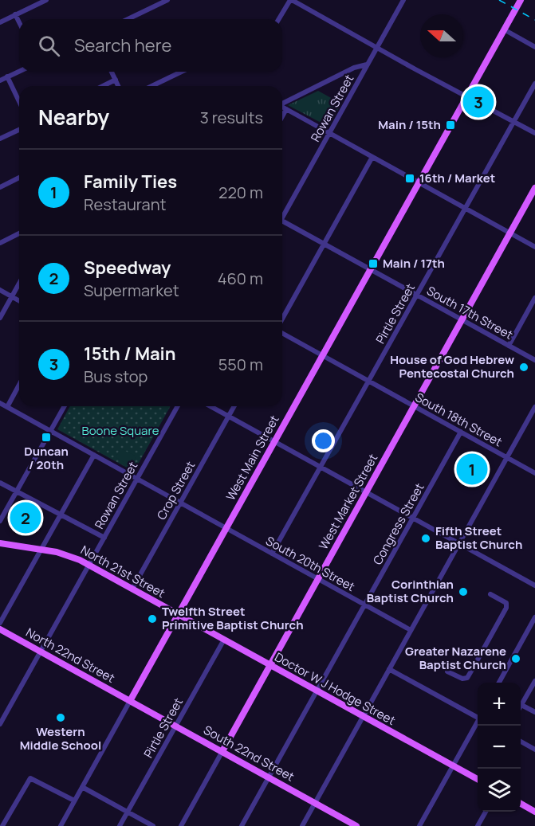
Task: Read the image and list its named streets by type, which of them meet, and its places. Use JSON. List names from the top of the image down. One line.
{"streets":{"main road":["West Main Street","West Market Street","North 21st Street","North 22nd Street","Doctor W J Hodge Street","South 22nd Street"],"street":["Rowan Street","South 17th Street","Pirtle Street","South 18th Street","Crop Street","Congress Street","South 20th Street"]},"crossings":[["Rowan Street","South 20th Street"],["Rowan Street","North 21st Street"],["Rowan Street","North 22nd Street"],["South 17th Street","Pirtle Street"],["South 17th Street","West Main Street"],["South 17th Street","West Market Street"],["Pirtle Street","South 18th Street"],["Pirtle Street","South 20th Street"],["Pirtle Street","Doctor W J Hodge Street"],["Pirtle Street","South 22nd Street"],["South 18th Street","West Main Street"],["South 18th Street","West Market Street"],["South 18th Street","Congress Street"],["West Main Street","South 20th Street"],["West Main Street","North 21st Street"],["West Main Street","North 22nd Street"],["West Main Street","Doctor W J Hodge Street"],["West Main Street","South 22nd Street"],["Crop Street","South 20th Street"],["Crop Street","North 21st Street"],["West Market Street","South 20th Street"],["West Market Street","Doctor W J Hodge Street"],["West Market Street","South 22nd Street"],["Congress Street","South 20th Street"],["Congress Street","Doctor W J Hodge Street"],["Congress Street","South 22nd Street"],["North 21st Street","Doctor W J Hodge Street"],["North 22nd Street","South 22nd Street"]],"parks":["Boone Square"],"places":{"transit":["Main / 15th","16th / Market","Main / 17th","Duncan / 20th"],"other":["House of God Hebrew Pentecostal Church","Fifth Street Baptist Church","Corinthian Baptist Church","Twelfth Street Primitive Baptist Church","Greater Nazarene Baptist Church","Western Middle School"]},"north":"left","page":{"search":"Search here","pins":["3","1","2"],"heading":["Nearby","3 results"],"list":[{"mark":"1","name":"Family Ties","note":"Restaurant","value":"220 m"},{"mark":"2","name":"Speedway","note":"Supermarket","value":"460 m"},{"mark":"3","name":"15th / Main","note":"Bus stop","value":"550 m"}],"map_buttons":["+","−"]}}
